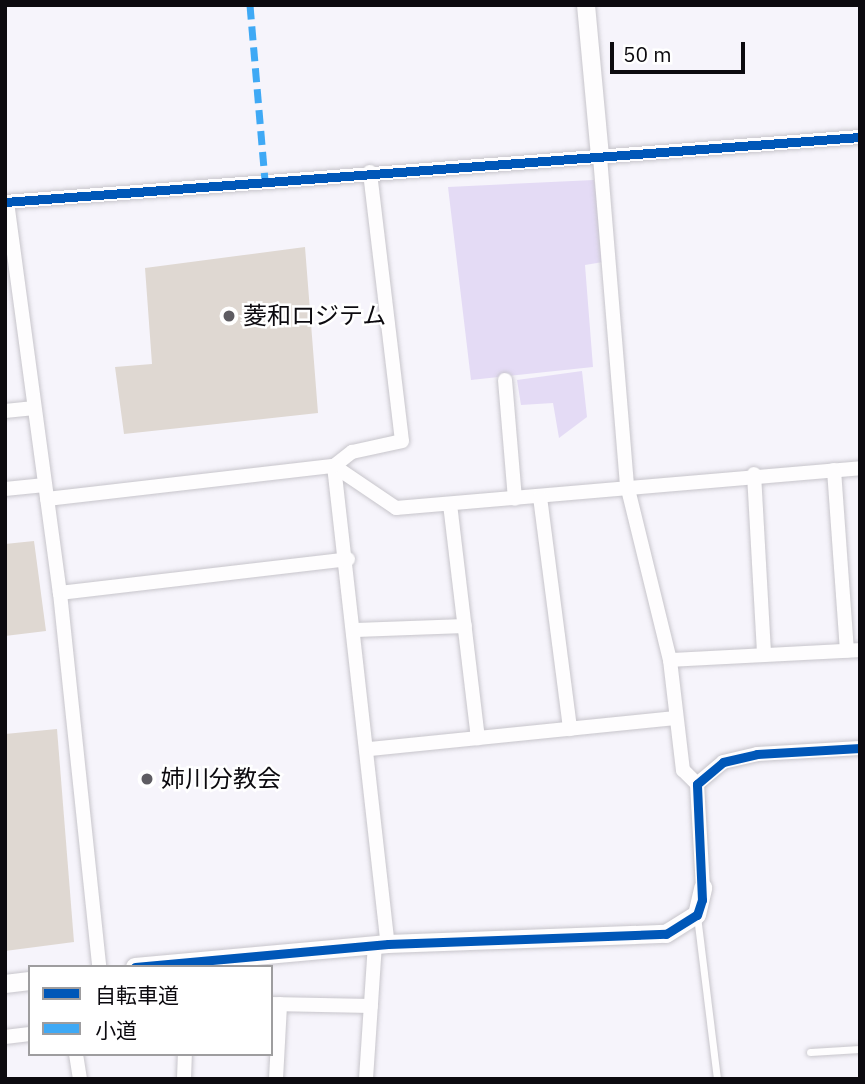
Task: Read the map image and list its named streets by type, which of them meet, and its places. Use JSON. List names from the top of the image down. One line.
{"places":["菱和ロジテム","姉川分教会"],"legend":["自転車道","小道"],"scale_bar":"50 m"}
